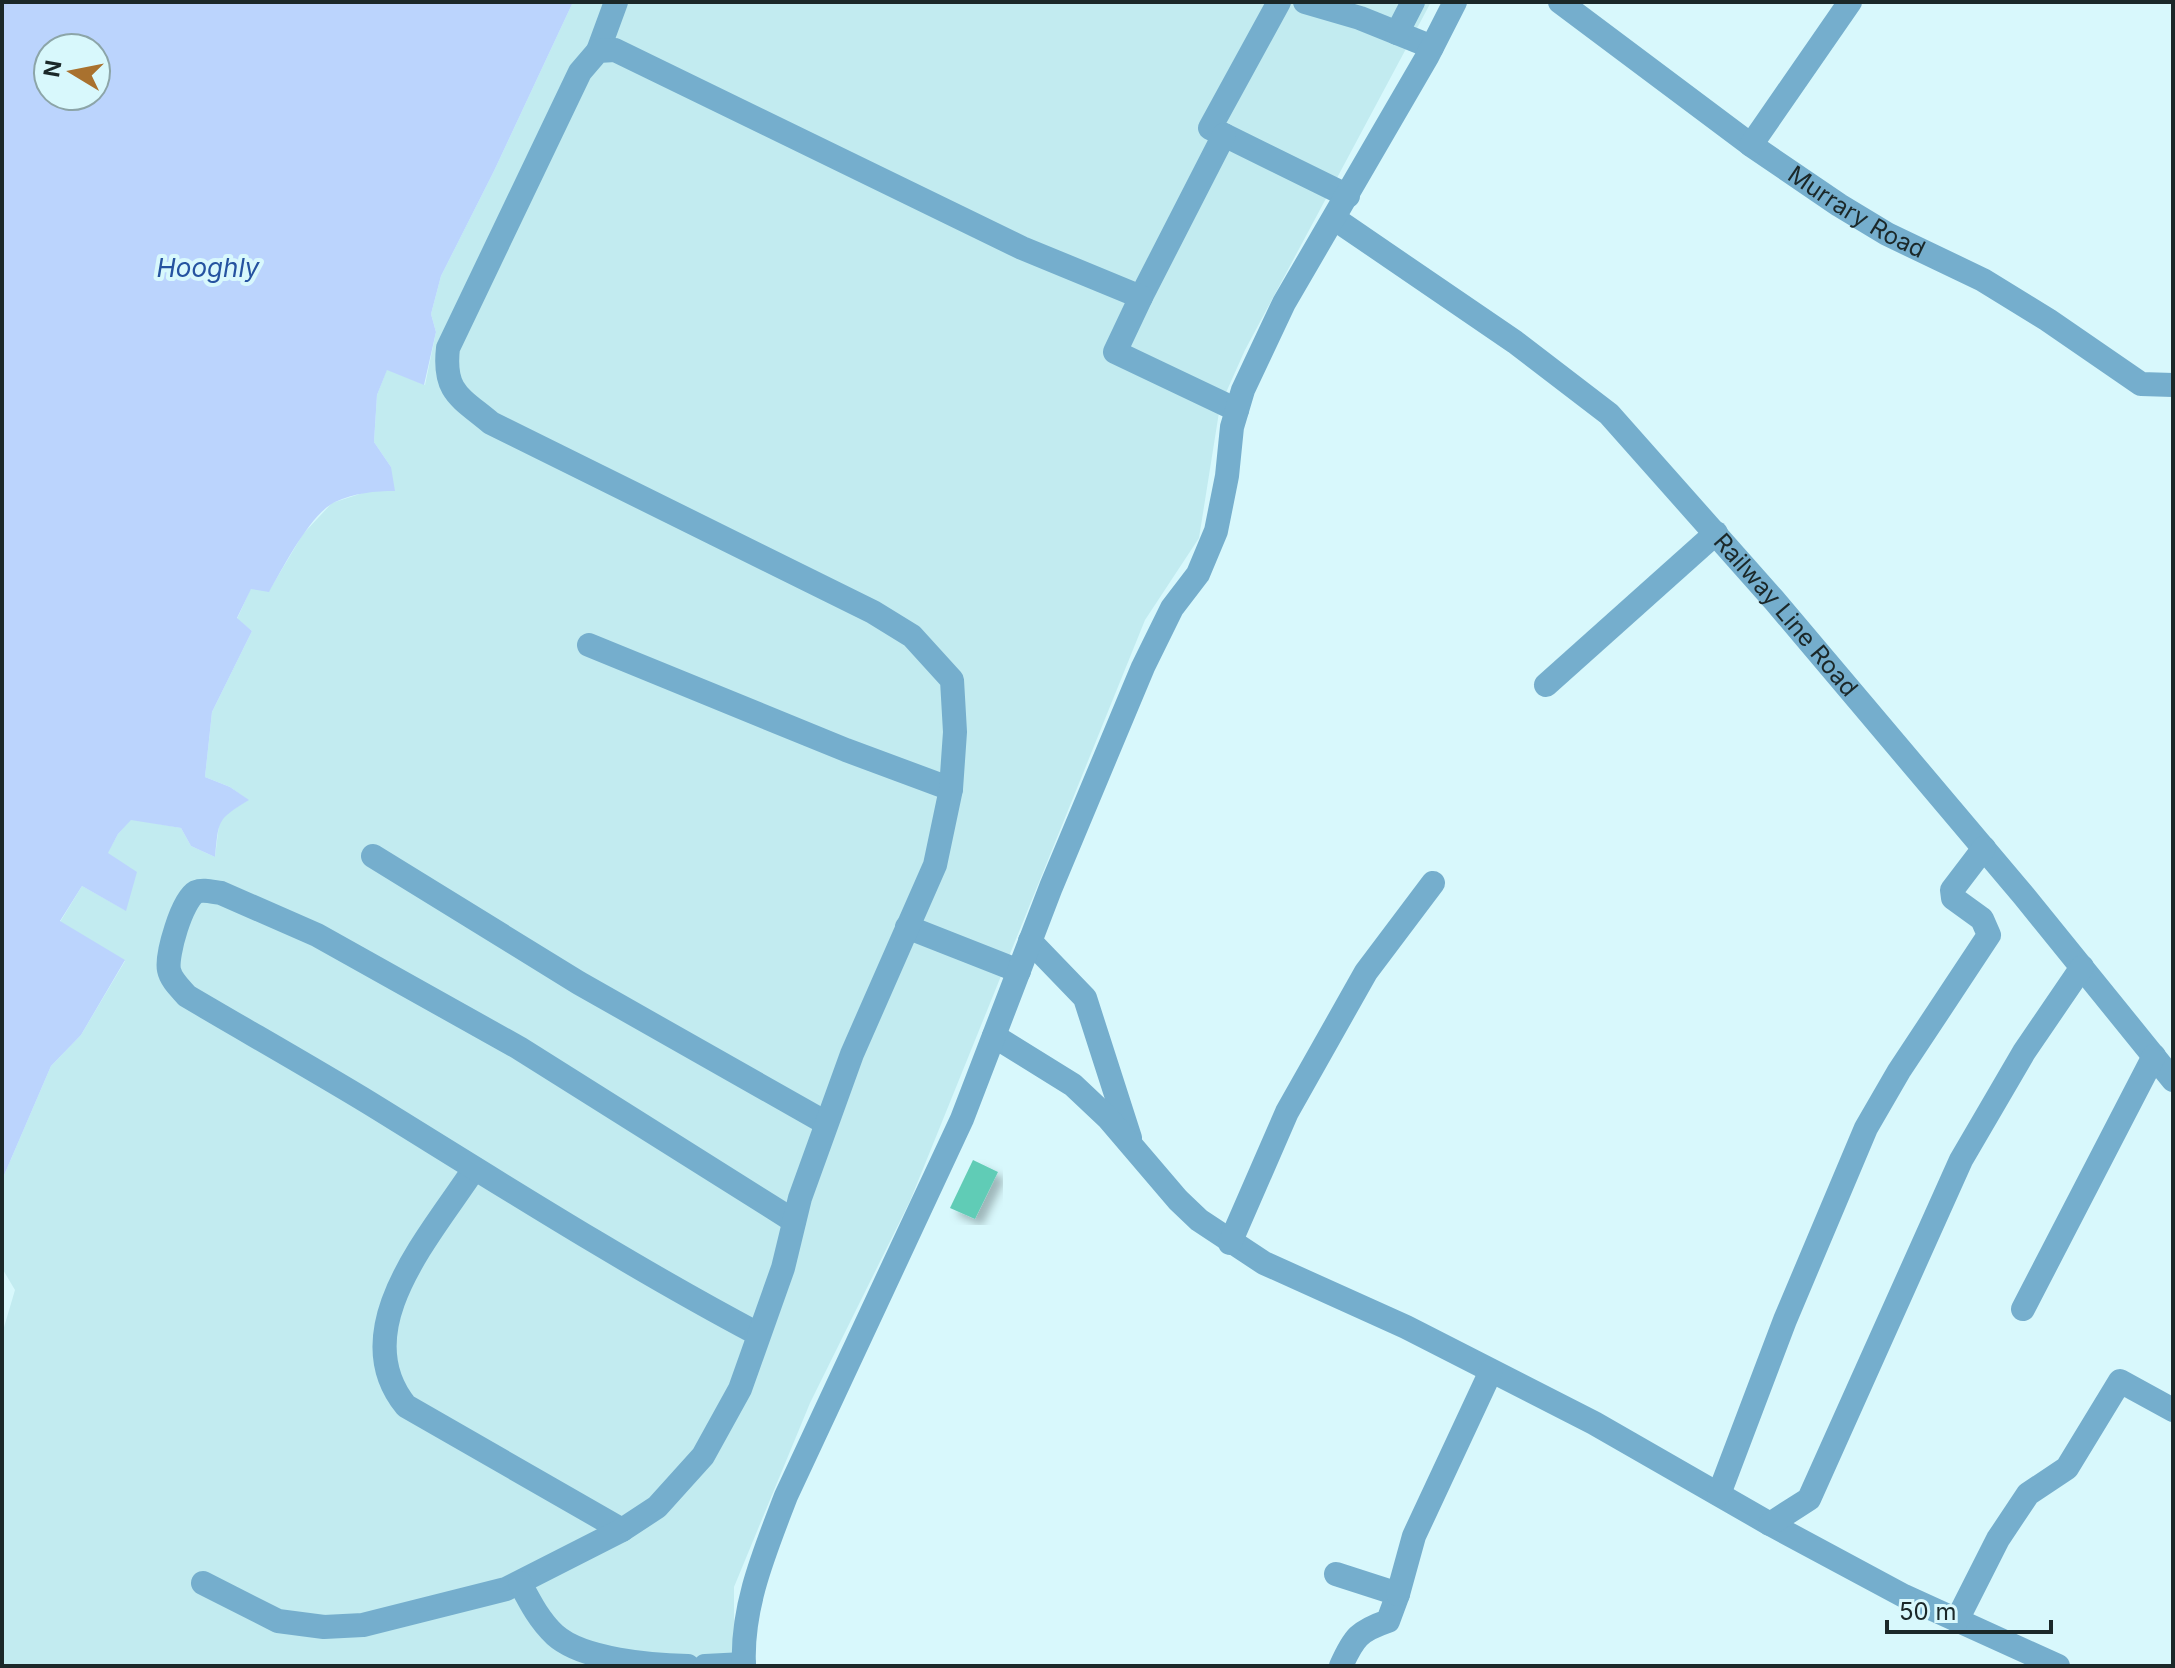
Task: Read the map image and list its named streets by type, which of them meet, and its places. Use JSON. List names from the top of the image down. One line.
{"streets":{"street":["Murrary Road","Railway Line Road"]},"water":["Hooghly"],"scale_bar":"50 m","north":"left"}
